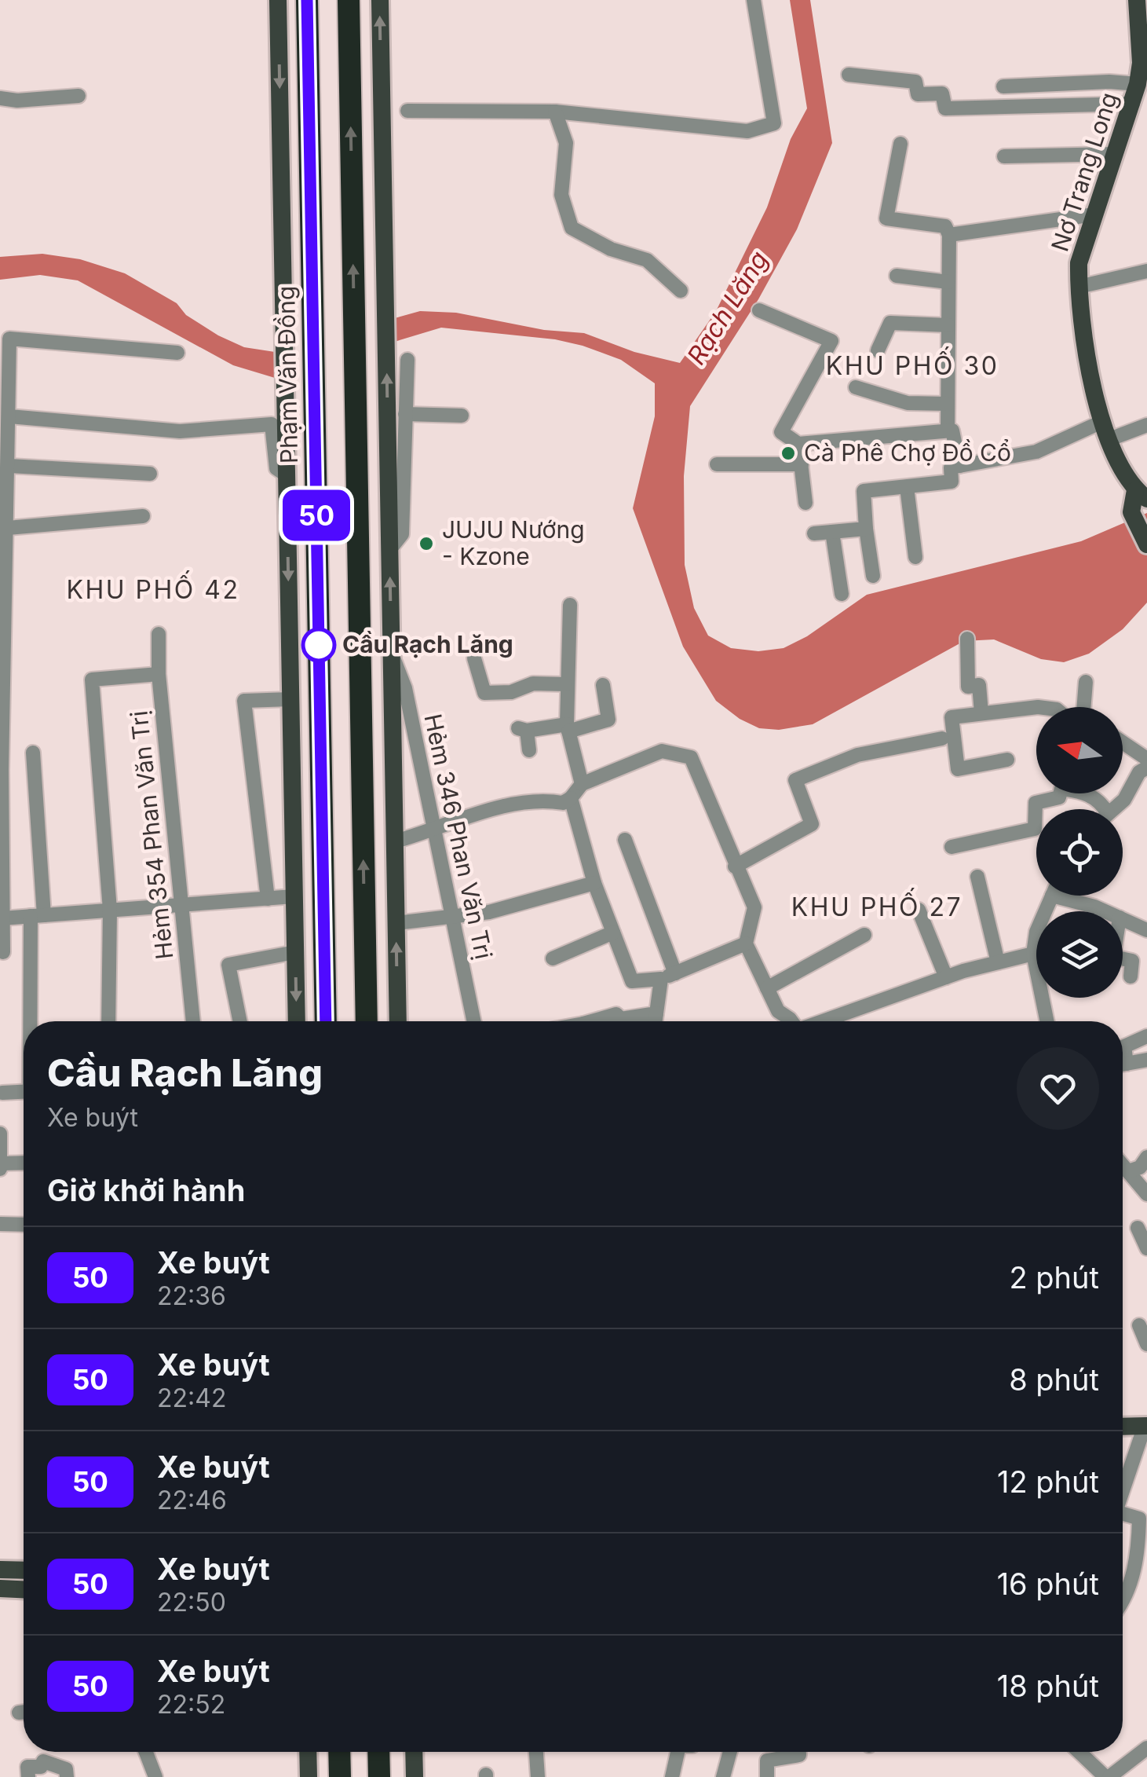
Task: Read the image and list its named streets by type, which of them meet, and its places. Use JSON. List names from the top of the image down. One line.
{"streets":{"highway":["Phạm Văn Đồng"],"main road":["Nơ Trang Long"],"street":["Hẻm 354 Phan Văn Trị","Hẻm 346 Phan Văn Trị"]},"districts":["KHU PHỐ 30","KHU PHỐ 42","KHU PHỐ 27"],"water":["Rạch Lăng"],"places":["Cà Phê Chợ Đồ Cổ","JUJU Nướng - Kzone","Cầu Rạch Lăng"],"lines":["bus line 50"],"north":"left","page":{"on_map":"50","heading":[["Cầu Rạch Lăng","Xe buýt"],"Giờ khởi hành"],"list":[{"mark":"50","name":"Xe buýt","note":"22:36","value":"2 phút"},{"mark":"50","name":"Xe buýt","note":"22:42","value":"8 phút"},{"mark":"50","name":"Xe buýt","note":"22:46","value":"12 phút"},{"mark":"50","name":"Xe buýt","note":"22:50","value":"16 phút"},{"mark":"50","name":"Xe buýt","note":"22:52","value":"18 phút"}]}}
